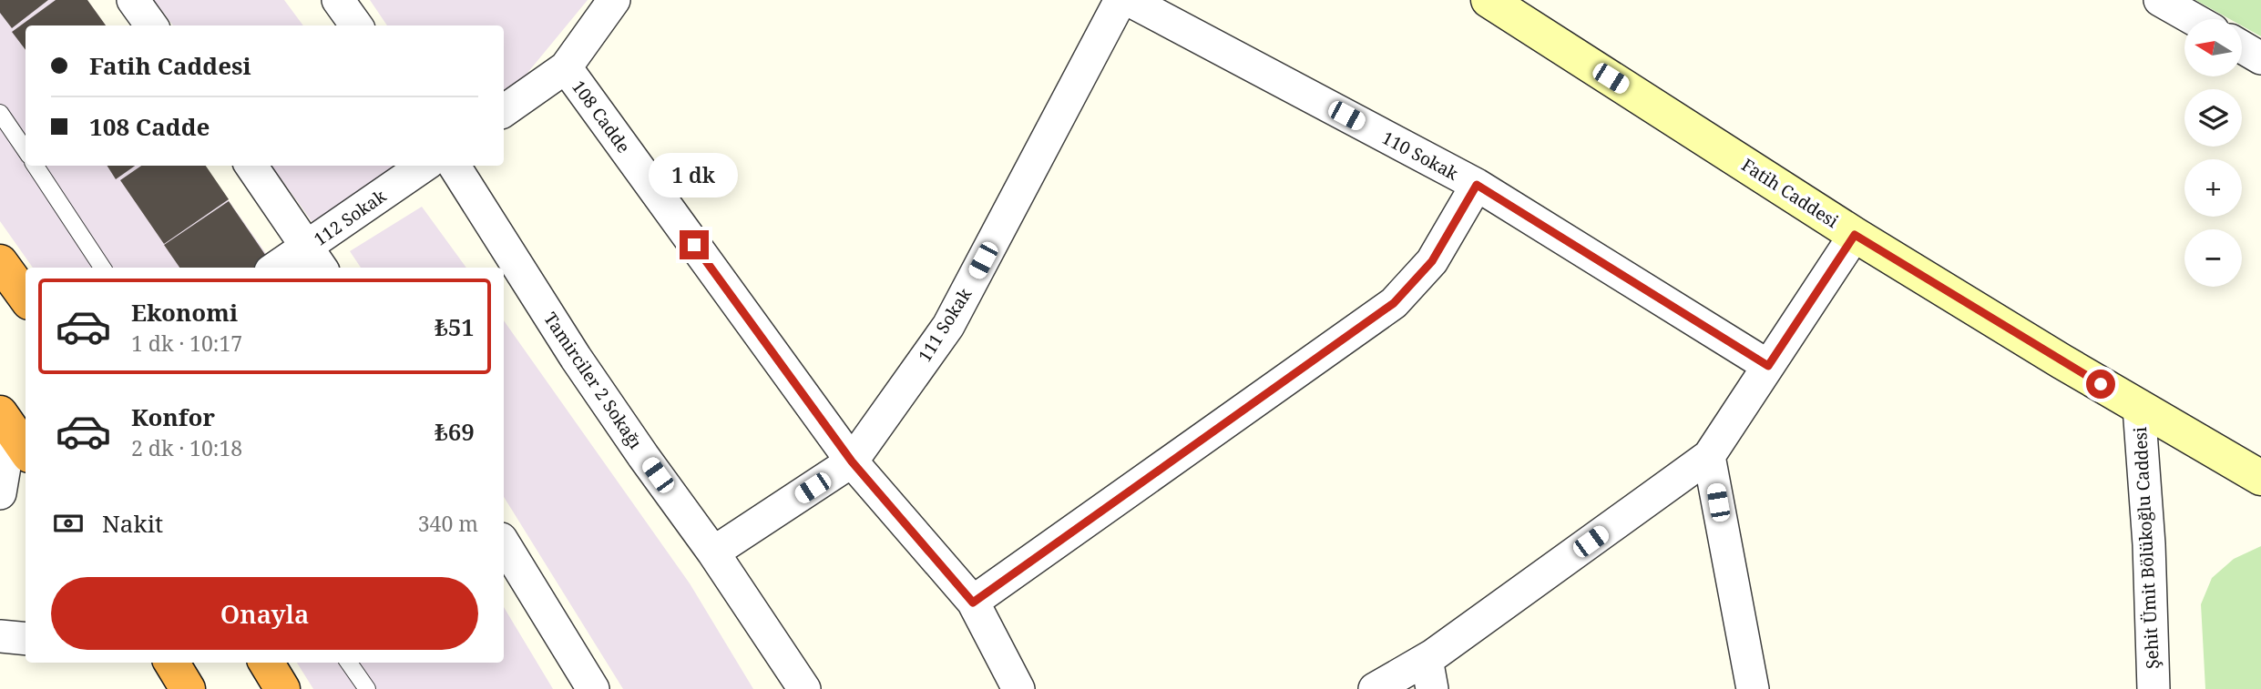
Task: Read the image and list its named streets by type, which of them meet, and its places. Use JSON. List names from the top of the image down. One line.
{"streets":{"main road":["Fatih Caddesi"],"street":["108 Cadde","110 Sokak","112 Sokak","111 Sokak","Tamirciler 2 Sokağı","Şehit Ümit Bölükoğlu Caddesi"]},"crossings":[["108 Cadde","111 Sokak"],["Fatih Caddesi","Şehit Ümit Bölükoğlu Caddesi"],["111 Sokak","Tamirciler 2 Sokağı"]],"north":"left","page":{"map_buttons":["+","−"],"banner":["Fatih Caddesi","108 Cadde"],"bubble":"1 dk","list":[{"name":"Ekonomi","note":"1 dk · 10:17","value":"₺51"},{"name":"Konfor","note":"2 dk · 10:18","value":"₺69"}],"pay":["Nakit","340 m"],"buttons":"Onayla"}}
